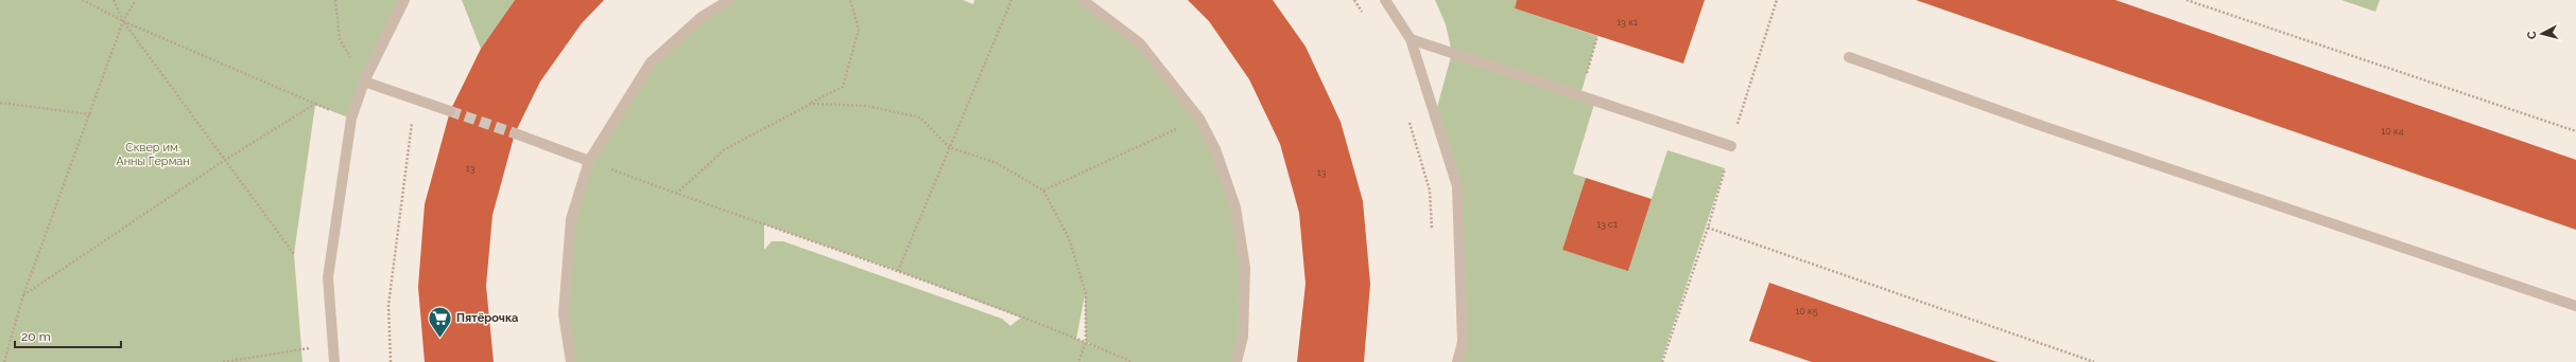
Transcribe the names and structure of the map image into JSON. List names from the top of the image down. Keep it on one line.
{"parks":["Сквер им. Анны Герман"],"places":{"supermarket":["Пятёрочка"]},"house_numbers":["13 к1","10 к4","13","13","13 с1","10 к5"],"scale_bar":"20 m","north":"left"}
